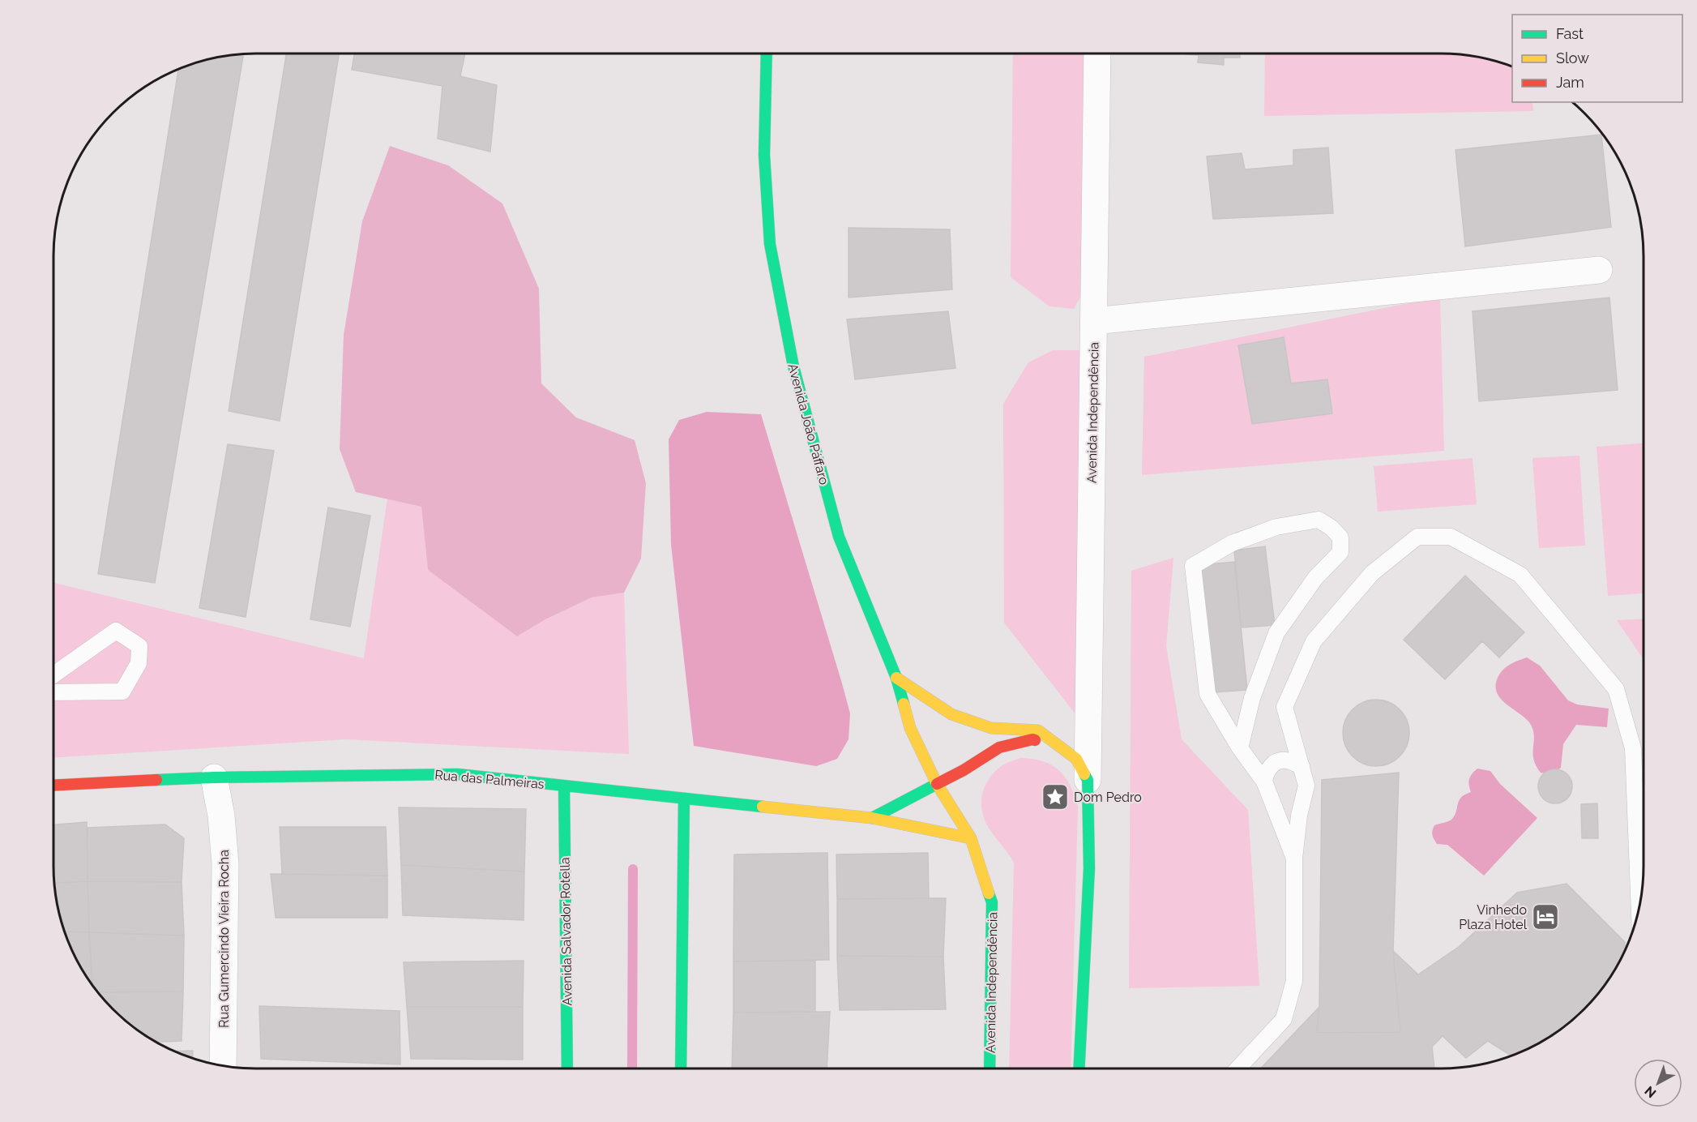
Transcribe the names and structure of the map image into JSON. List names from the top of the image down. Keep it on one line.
{"streets":{"main road":["Avenida Independência","Avenida João Páffaro","Rua das Palmeiras","Avenida Salvador Rotella"],"street":["Rua Gumercindo Vieira Rocha"]},"crossings":[["Avenida Independência","Avenida João Páffaro"],["Avenida Independência","Rua das Palmeiras"],["Rua das Palmeiras","Avenida Salvador Rotella"],["Rua das Palmeiras","Rua Gumercindo Vieira Rocha"]],"places":{"place":["Dom Pedro"],"hotel":["Vinhedo Plaza Hotel"]},"legend":["Fast","Slow","Jam"],"north":"bottom left"}
